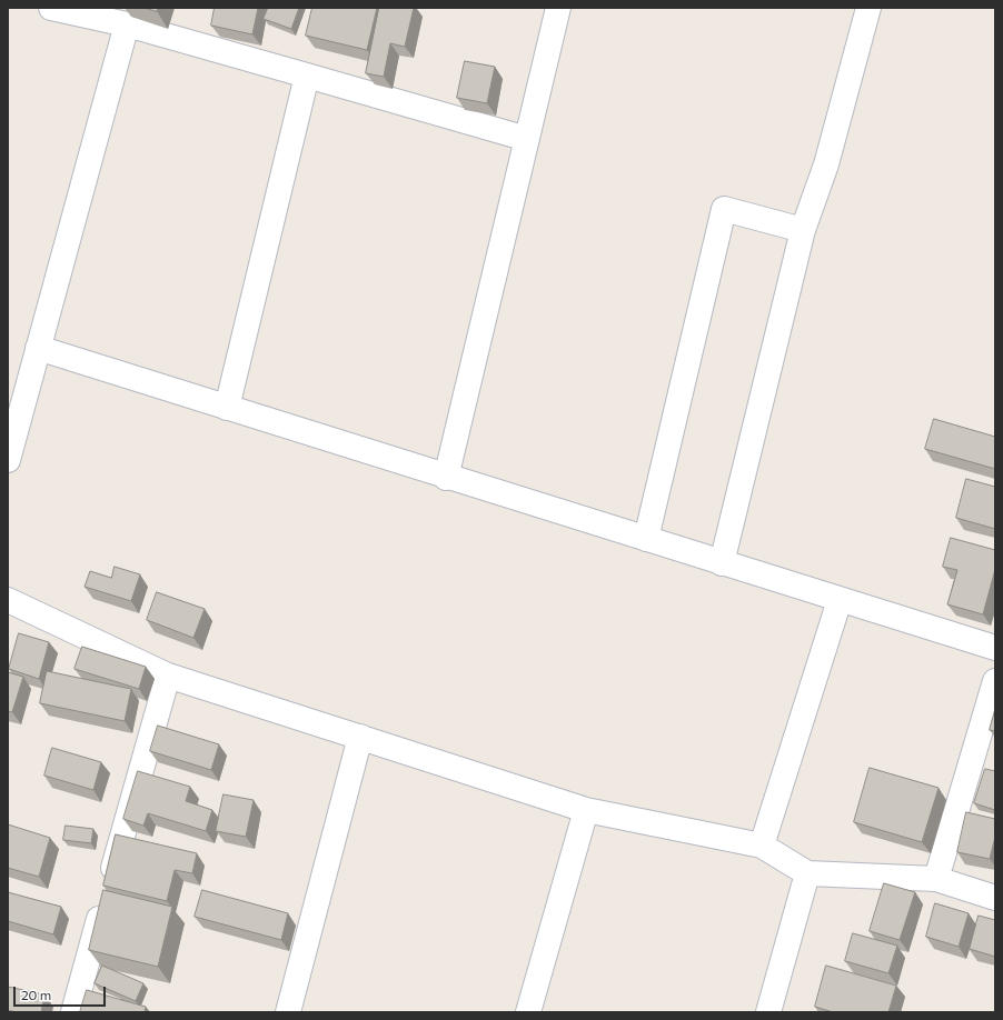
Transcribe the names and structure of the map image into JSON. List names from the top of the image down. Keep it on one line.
{"scale_bar":"20 m"}
